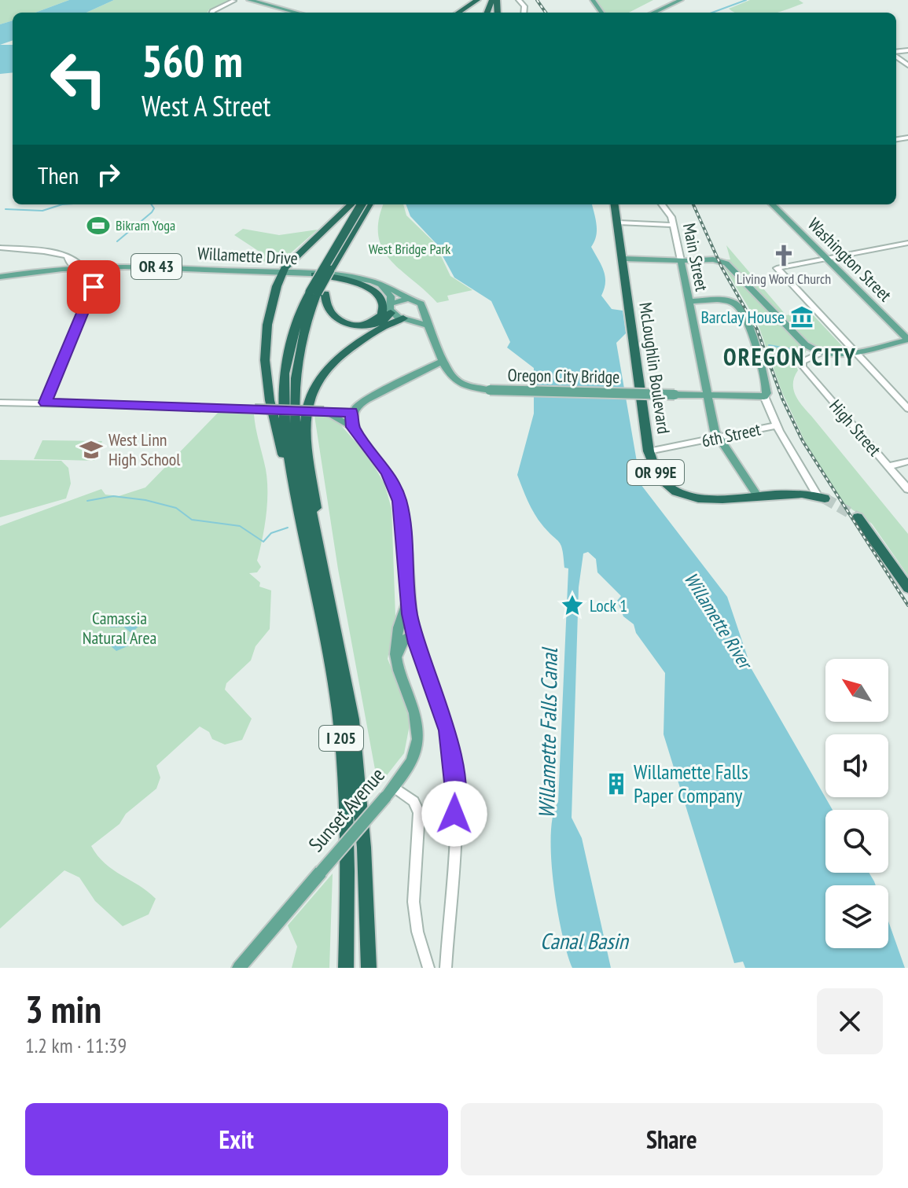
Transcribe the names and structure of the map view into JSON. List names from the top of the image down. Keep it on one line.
{"streets":{"highway":["McLoughlin Boulevard","OR 99E","I 205"],"main road":["Willamette Drive","Main Street","Washington Street","OR 43","Oregon City Bridge","Sunset Avenue"],"street":["High Street","6th Street"]},"crossings":[["Willamette Drive","OR 43"],["Main Street","McLoughlin Boulevard"],["Main Street","Oregon City Bridge"],["Main Street","6th Street"],["McLoughlin Boulevard","6th Street"]],"districts":["OREGON CITY"],"water":["Willamette River","Willamette Falls Canal","Canal Basin"],"parks":["West Bridge Park","Camassia Natural Area"],"places":{"sports":["Bikram Yoga"],"church":["Living Word Church"],"museum":["Barclay House"],"school or university":["West Linn High School"],"place":["Lock 1"],"building":["Willamette Falls Paper Company"]},"north":"top left","page":{"turn":["560 m","West A Street"],"then":"Then","heading":["3 min","1.2 km · 11:39"],"buttons":["Exit","Share"]}}
